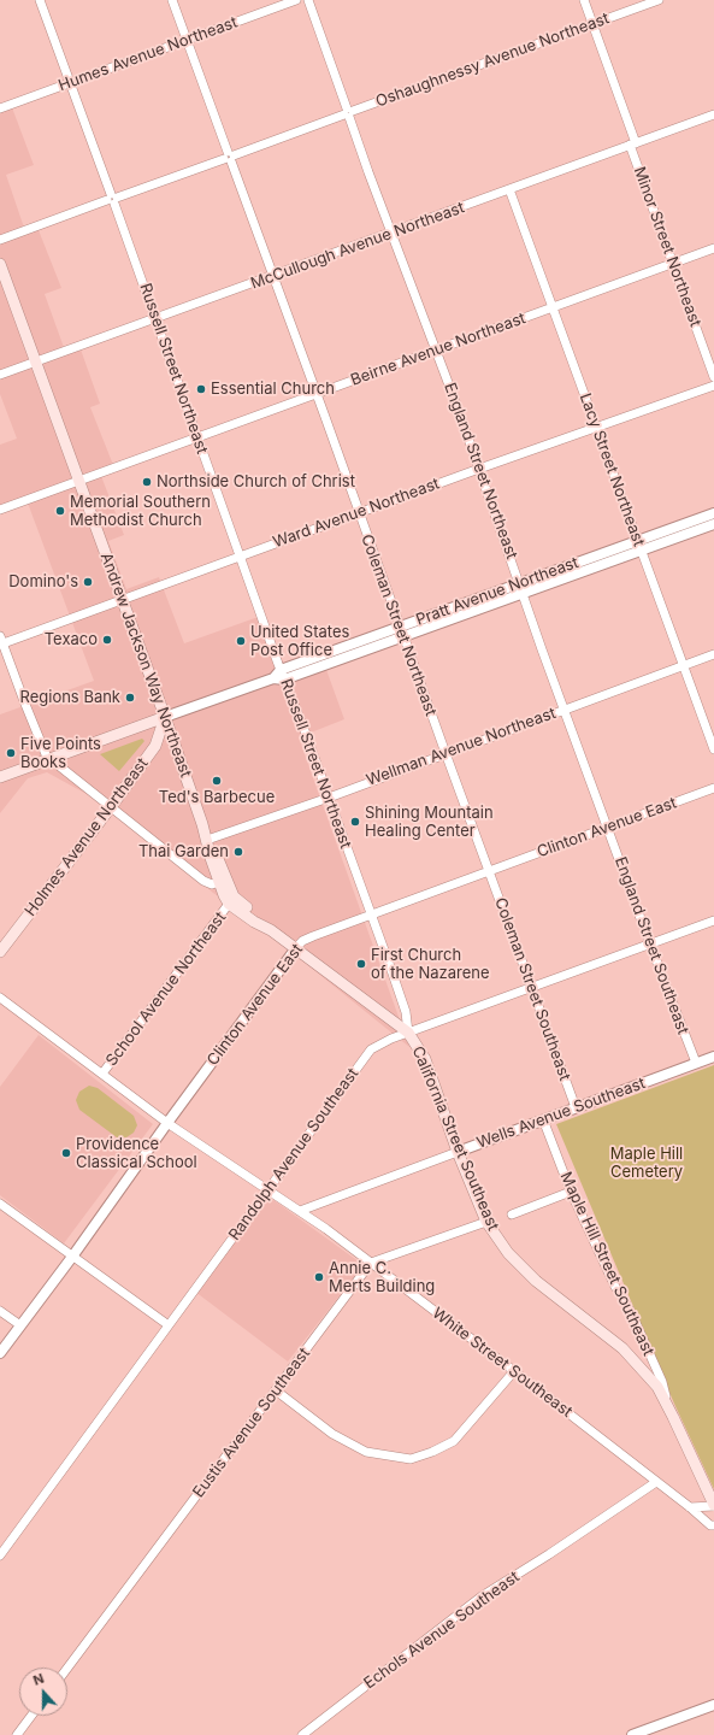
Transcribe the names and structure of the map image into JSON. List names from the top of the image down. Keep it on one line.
{"streets":{"main road":["Andrew Jackson Way Northeast","Holmes Avenue Northeast","California Street Southeast"],"street":["Humes Avenue Northeast","Oshaughnessy Avenue Northeast","McCullough Avenue Northeast","Minor Street Northeast","Beirne Avenue Northeast","Russell Street Northeast","Lacy Street Northeast","England Street Northeast","Ward Avenue Northeast","Pratt Avenue Northeast","Coleman Street Northeast","Wellman Avenue Northeast","Clinton Avenue East","England Street Southeast","School Avenue Northeast","Coleman Street Southeast","Wells Avenue Southeast","Randolph Avenue Southeast","Maple Hill Street Southeast","White Street Southeast","Eustis Avenue Southeast","Echols Avenue Southeast"]},"crossings":[["Humes Avenue Northeast","Russell Street Northeast"],["Humes Avenue Northeast","Coleman Street Northeast"],["Oshaughnessy Avenue Northeast","Minor Street Northeast"],["Oshaughnessy Avenue Northeast","Russell Street Northeast"],["Oshaughnessy Avenue Northeast","England Street Northeast"],["Oshaughnessy Avenue Northeast","Coleman Street Northeast"],["McCullough Avenue Northeast","Minor Street Northeast"],["McCullough Avenue Northeast","Russell Street Northeast"],["McCullough Avenue Northeast","Lacy Street Northeast"],["McCullough Avenue Northeast","England Street Northeast"],["McCullough Avenue Northeast","Coleman Street Northeast"],["McCullough Avenue Northeast","Andrew Jackson Way Northeast"],["Minor Street Northeast","Beirne Avenue Northeast"],["Beirne Avenue Northeast","Russell Street Northeast"],["Beirne Avenue Northeast","Lacy Street Northeast"],["Beirne Avenue Northeast","England Street Northeast"],["Beirne Avenue Northeast","Coleman Street Northeast"],["Beirne Avenue Northeast","Andrew Jackson Way Northeast"],["Russell Street Northeast","Ward Avenue Northeast"],["Russell Street Northeast","Pratt Avenue Northeast"],["Russell Street Northeast","Wellman Avenue Northeast"],["Russell Street Northeast","Clinton Avenue East"],["Russell Street Northeast","California Street Southeast"],["Russell Street Northeast","Randolph Avenue Southeast"],["Lacy Street Northeast","Ward Avenue Northeast"],["Lacy Street Northeast","Pratt Avenue Northeast"],["Lacy Street Northeast","Wellman Avenue Northeast"],["England Street Northeast","Ward Avenue Northeast"],["England Street Northeast","Pratt Avenue Northeast"],["England Street Northeast","Wellman Avenue Northeast"],["England Street Northeast","Clinton Avenue East"],["England Street Northeast","England Street Southeast"],["Ward Avenue Northeast","Coleman Street Northeast"],["Ward Avenue Northeast","Andrew Jackson Way Northeast"],["Pratt Avenue Northeast","Coleman Street Northeast"],["Coleman Street Northeast","Wellman Avenue Northeast"],["Coleman Street Northeast","Clinton Avenue East"],["Coleman Street Northeast","Coleman Street Southeast"],["Andrew Jackson Way Northeast","Wellman Avenue Northeast"],["Andrew Jackson Way Northeast","Holmes Avenue Northeast"],["Andrew Jackson Way Northeast","School Avenue Northeast"],["Clinton Avenue East","England Street Southeast"],["Clinton Avenue East","Coleman Street Southeast"],["Clinton Avenue East","California Street Southeast"],["Clinton Avenue East","White Street Southeast"],["England Street Southeast","Wells Avenue Southeast"],["England Street Southeast","Randolph Avenue Southeast"],["School Avenue Northeast","White Street Southeast"],["Coleman Street Southeast","Wells Avenue Southeast"],["Coleman Street Southeast","Randolph Avenue Southeast"],["Wells Avenue Southeast","California Street Southeast"],["Wells Avenue Southeast","Maple Hill Street Southeast"],["Wells Avenue Southeast","White Street Southeast"],["California Street Southeast","Randolph Avenue Southeast"],["California Street Southeast","Maple Hill Street Southeast"],["Randolph Avenue Southeast","White Street Southeast"],["White Street Southeast","Eustis Avenue Southeast"],["White Street Southeast","Echols Avenue Southeast"]],"parks":["Maple Hill Cemetery"],"places":["Essential Church","Northside Church of Christ","Memorial Southern Methodist Church","Domino's","Texaco","United States Post Office","Regions Bank","Five Points Books","Ted's Barbecue","Shining Mountain Healing Center","Thai Garden","First Church of the Nazarene","Providence Classical School","Annie C. Merts Building"],"north":"top"}
